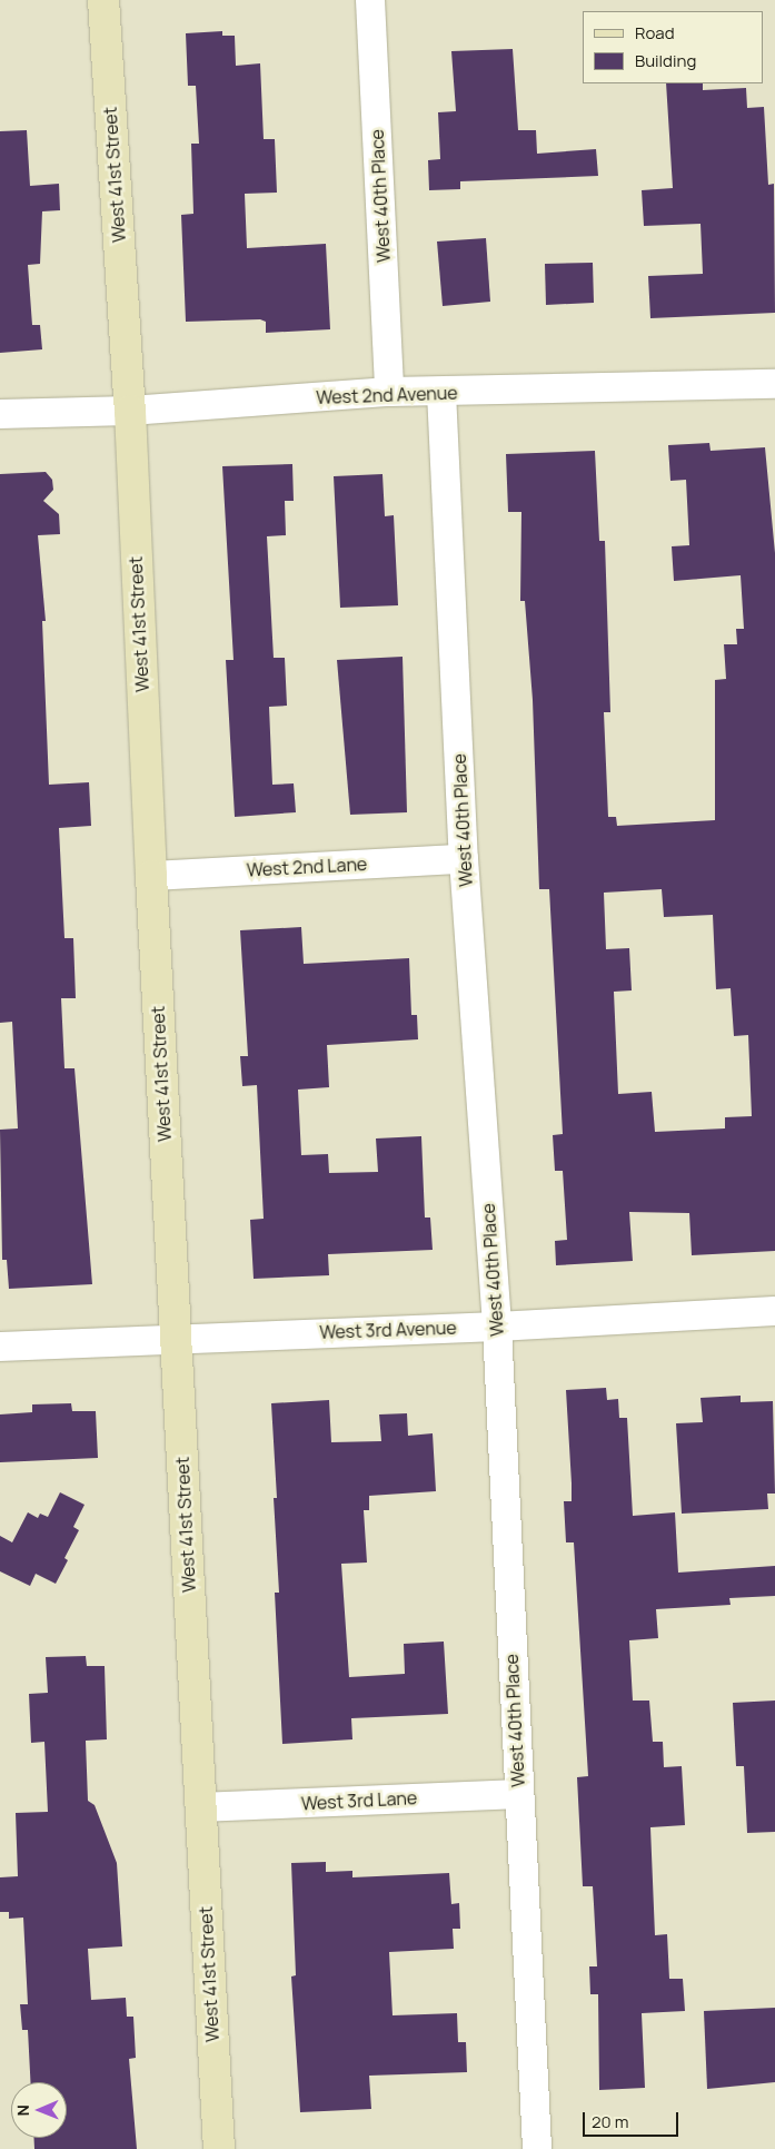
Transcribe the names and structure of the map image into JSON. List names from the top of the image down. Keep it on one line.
{"streets":{"street":["West 41st Street","West 40th Place","West 2nd Avenue","West 2nd Lane","West 3rd Avenue","West 3rd Lane"]},"crossings":[["West 41st Street","West 2nd Avenue"],["West 41st Street","West 2nd Lane"],["West 41st Street","West 3rd Avenue"],["West 41st Street","West 3rd Lane"],["West 40th Place","West 2nd Avenue"],["West 40th Place","West 2nd Lane"],["West 40th Place","West 3rd Avenue"],["West 40th Place","West 3rd Lane"]],"legend":["Road","Building"],"scale_bar":"20 m","north":"left"}
